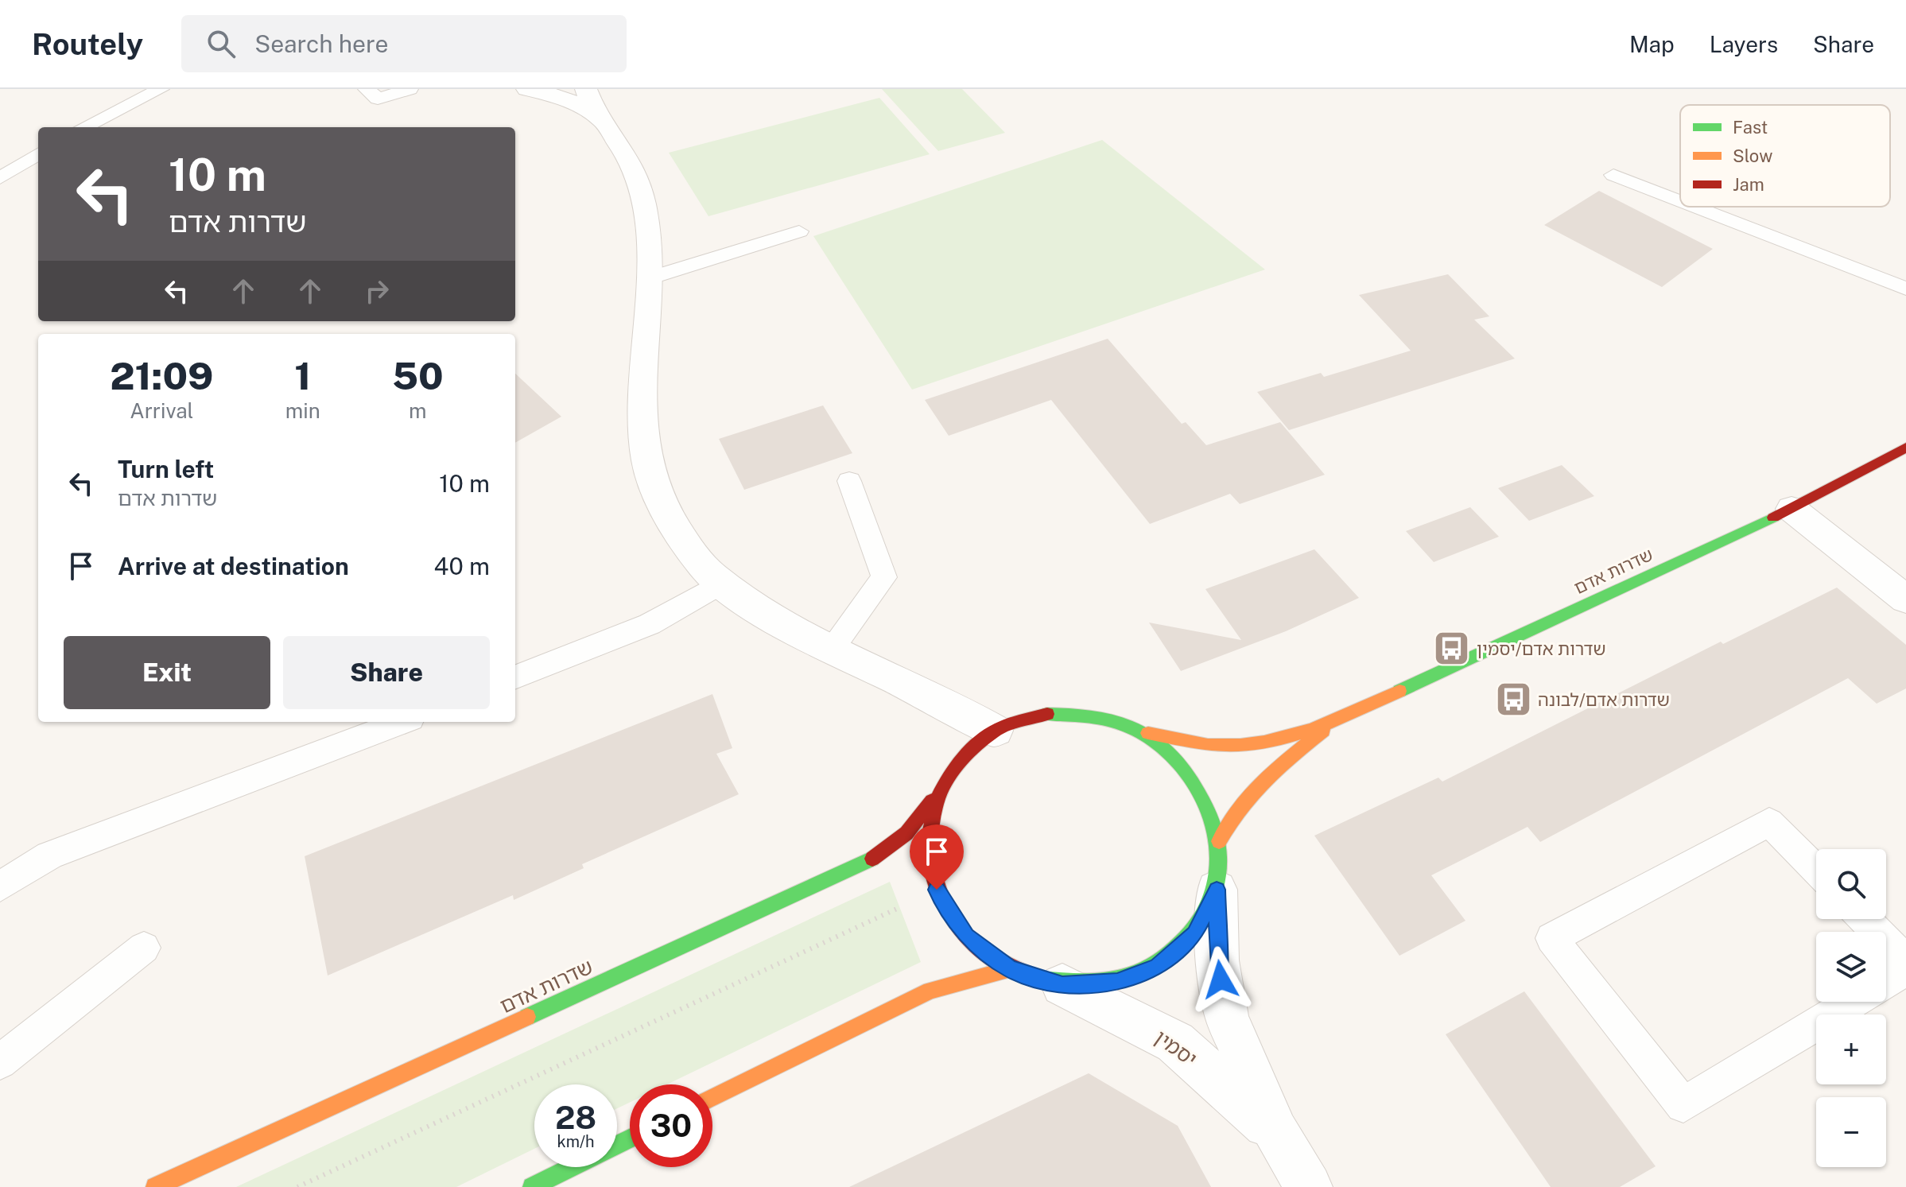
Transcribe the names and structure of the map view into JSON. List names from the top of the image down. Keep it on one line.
{"streets":{"street":["שדרות אדם","יסמין"]},"crossings":[["שדרות אדם","יסמין"]],"places":{"bus stop":["שדרות אדם/יסמין","שדרות אדם/לבונה"]},"legend":["Fast","Slow","Jam"],"page":{"header":"Routely","search":"Search here","nav":["Map","Layers","Share"],"turn":["10 m","שדרות אדם"],"eta":["21:09","Arrival","1","min","50","m"],"list":[{"name":"Turn left","note":"שדרות אדם","value":"10 m"},{"name":"Arrive at destination","value":"40 m"}],"buttons":["Exit","Share"],"map_buttons":["+","−"],"speed":"28 km/h","limit":"30"}}
